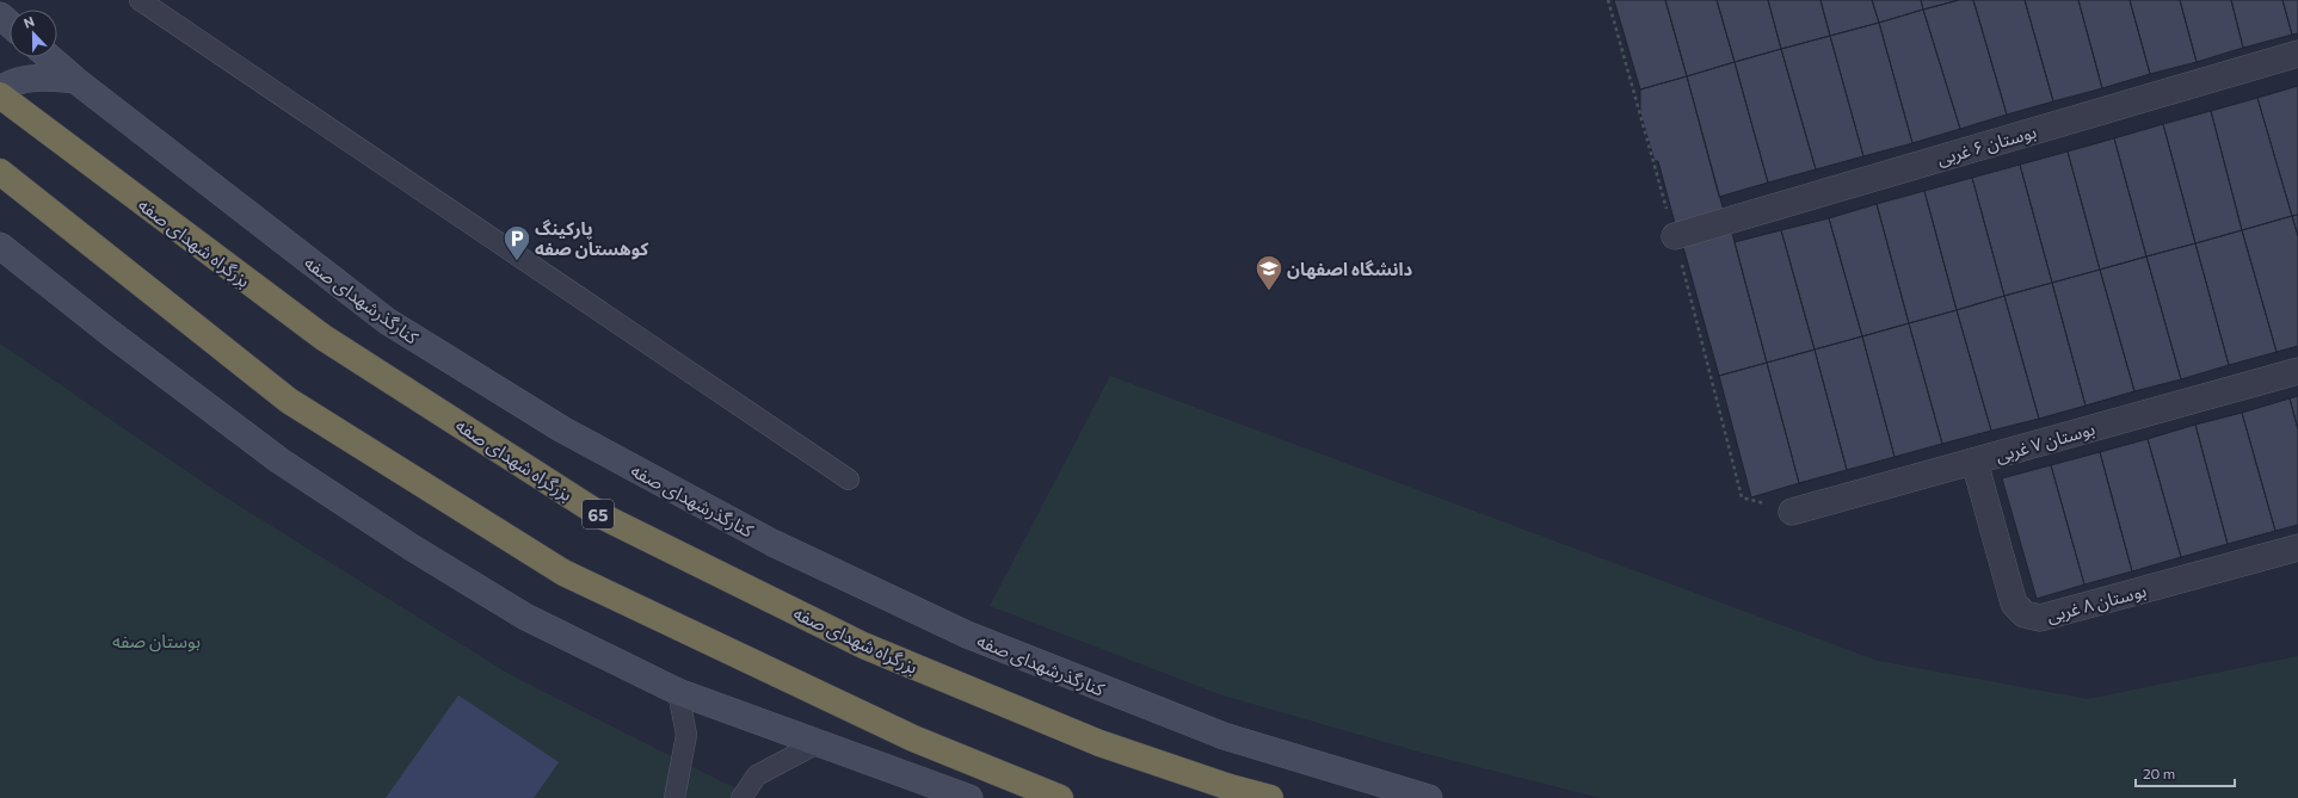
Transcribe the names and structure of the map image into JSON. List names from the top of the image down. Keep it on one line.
{"streets":{"highway":["بزرگراه شهدای صفه","65"],"main road":["کنارگذرشهدای صفه"],"street":["بوستان ۶ غربی","بوستان ۷ غربی","بوستان ۸ غربی"]},"crossings":[["بوستان ۷ غربی","بوستان ۸ غربی"]],"parks":["بوستان صفه"],"places":{"parking":["پارکینگ کوهستان صفه"],"school or university":["دانشگاه اصفهان"]},"scale_bar":"20 m","north":"top"}
